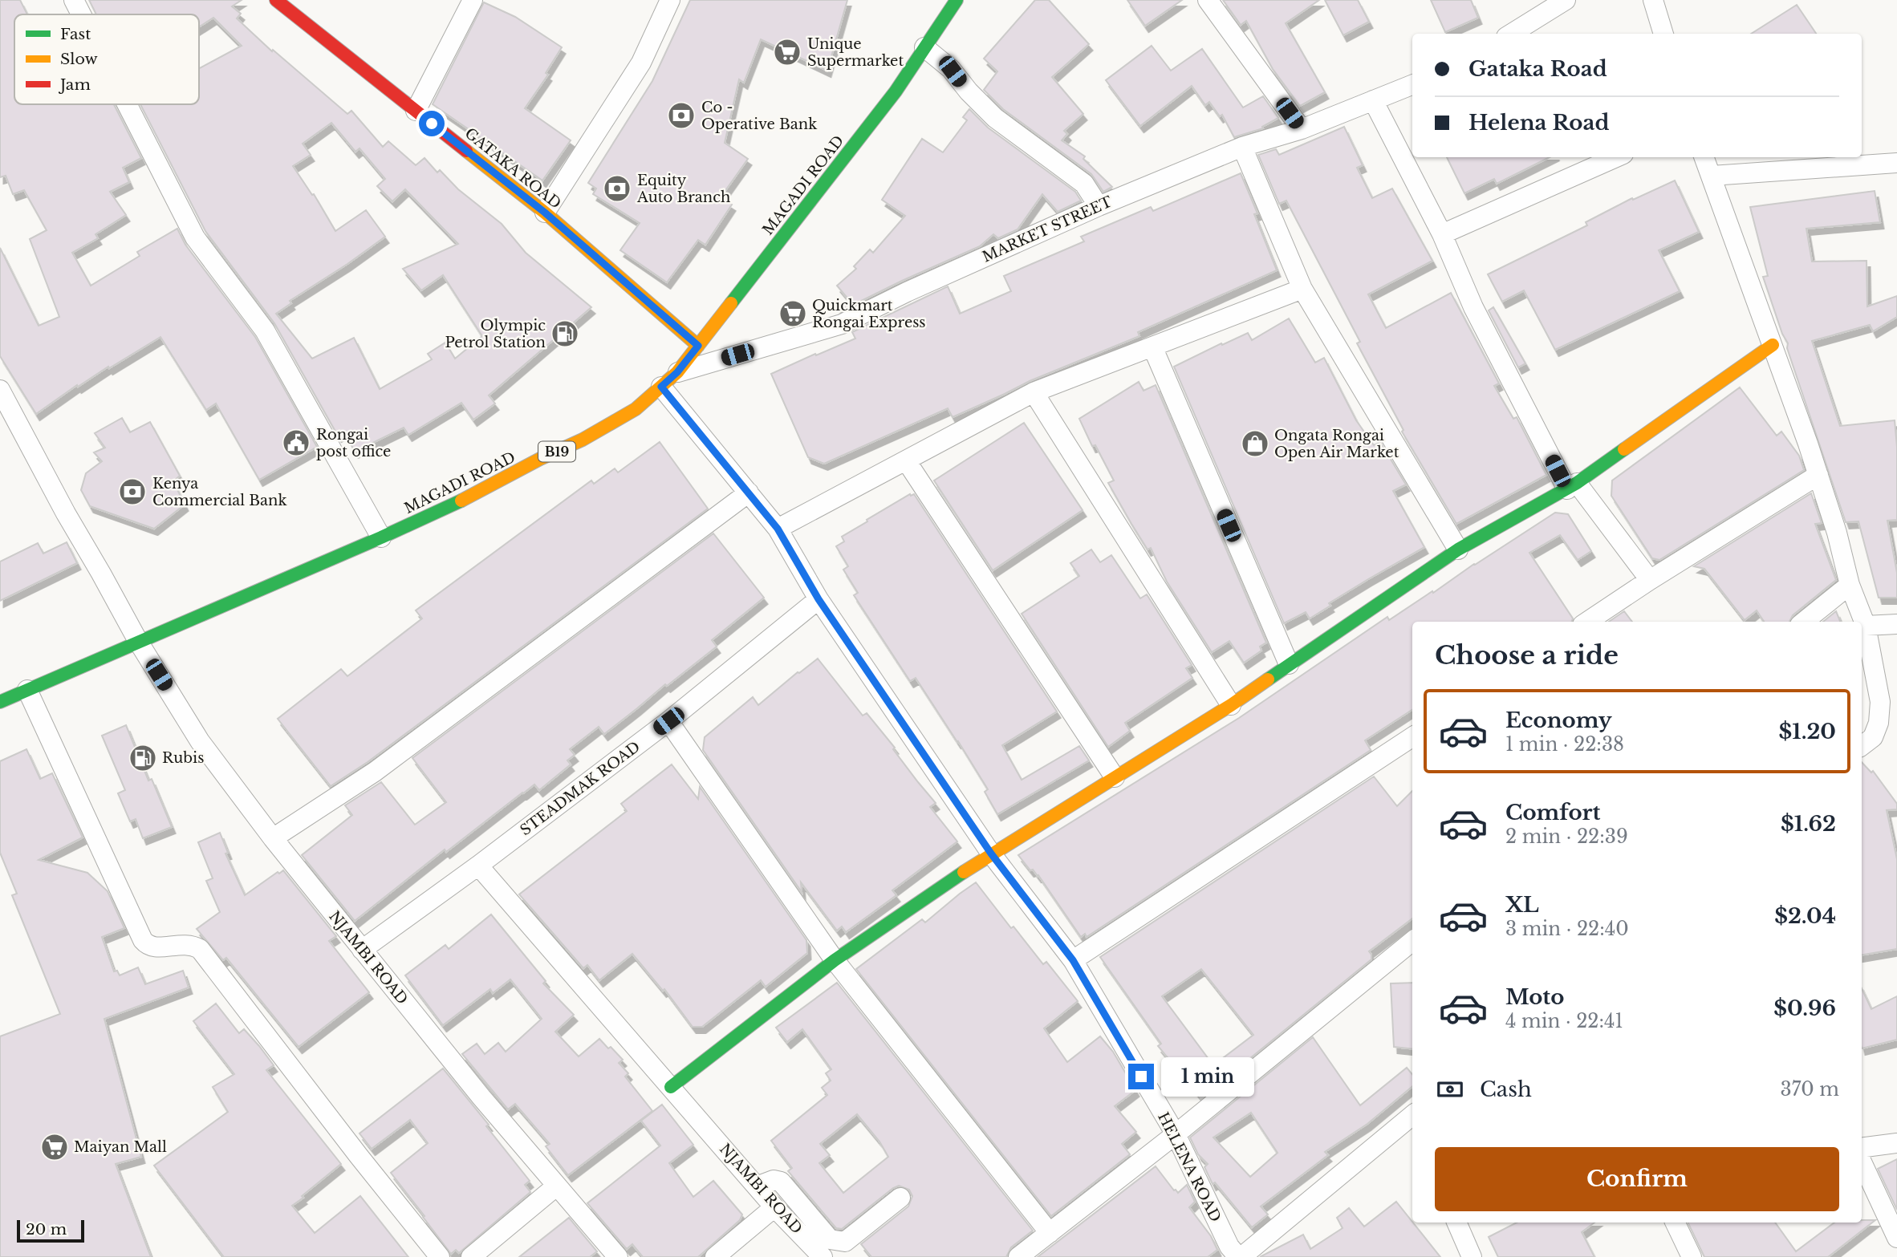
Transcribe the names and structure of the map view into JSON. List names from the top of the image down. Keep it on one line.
{"streets":{"main road":["GATAKA ROAD","MAGADI ROAD","B19"],"street":["MARKET STREET","STEADMAK ROAD","NJAMBI ROAD","HELENA ROAD"]},"crossings":[["GATAKA ROAD","MAGADI ROAD"],["MAGADI ROAD","MARKET STREET"],["MAGADI ROAD","NJAMBI ROAD"],["MAGADI ROAD","HELENA ROAD"],["STEADMAK ROAD","NJAMBI ROAD"],["STEADMAK ROAD","HELENA ROAD"]],"places":{"supermarket":["Unique Supermarket","Quickmart Rongai Express","Maiyan Mall"],"bank":["Co - Operative Bank","Equity Auto Branch","Kenya Commercial Bank"],"fuel station":["Olympic Petrol Station","Rubis"],"public building":["Rongai post office"],"shop":["Ongata Rongai Open Air Market"]},"legend":["Fast","Slow","Jam"],"scale_bar":"20 m","page":{"banner":["Gataka Road","Helena Road"],"heading":"Choose a ride","list":[{"name":"Economy","note":"1 min · 22:38","value":"$1.20"},{"name":"Comfort","note":"2 min · 22:39","value":"$1.62"},{"name":"XL","note":"3 min · 22:40","value":"$2.04"},{"name":"Moto","note":"4 min · 22:41","value":"$0.96"}],"bubble":"1 min","pay":["Cash","370 m"],"buttons":"Confirm","scale":"20 m"}}
